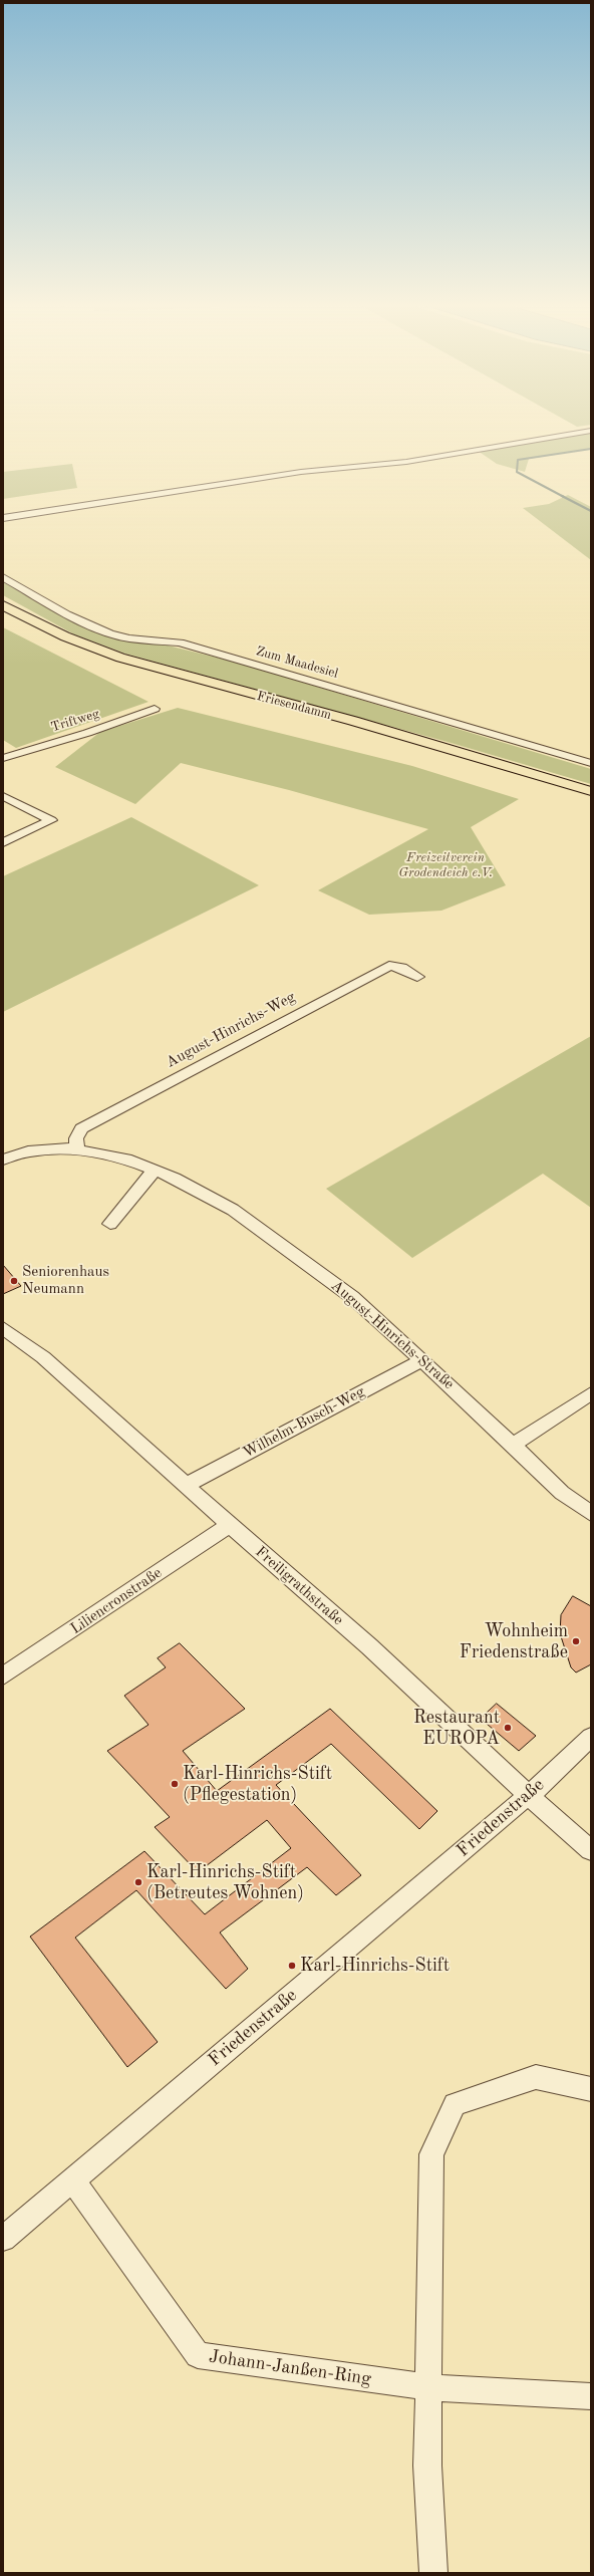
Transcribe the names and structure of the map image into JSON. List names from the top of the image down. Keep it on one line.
{"streets":{"main road":["Friesendamm"],"street":["Zum Maadesiel","Triftweg","August-Hinrichs-Weg","August-Hinrichs-Straße","Wilhelm-Busch-Weg","Freiligrathstraße","Liliencronstraße","Friedenstraße","Johann-Janßen-Ring"]},"crossings":[["August-Hinrichs-Weg","August-Hinrichs-Straße"],["August-Hinrichs-Straße","Wilhelm-Busch-Weg"],["Wilhelm-Busch-Weg","Freiligrathstraße"],["Freiligrathstraße","Liliencronstraße"],["Freiligrathstraße","Friedenstraße"],["Friedenstraße","Johann-Janßen-Ring"]],"parks":["Freizeitverein Grodendeich e.V."],"places":["Seniorenhaus Neumann","Wohnheim Friedenstraße","Restaurant EUROPA","Karl-Hinrichs-Stift (Pflegestation)","Karl-Hinrichs-Stift (Betreutes Wohnen)","Karl-Hinrichs-Stift"]}
